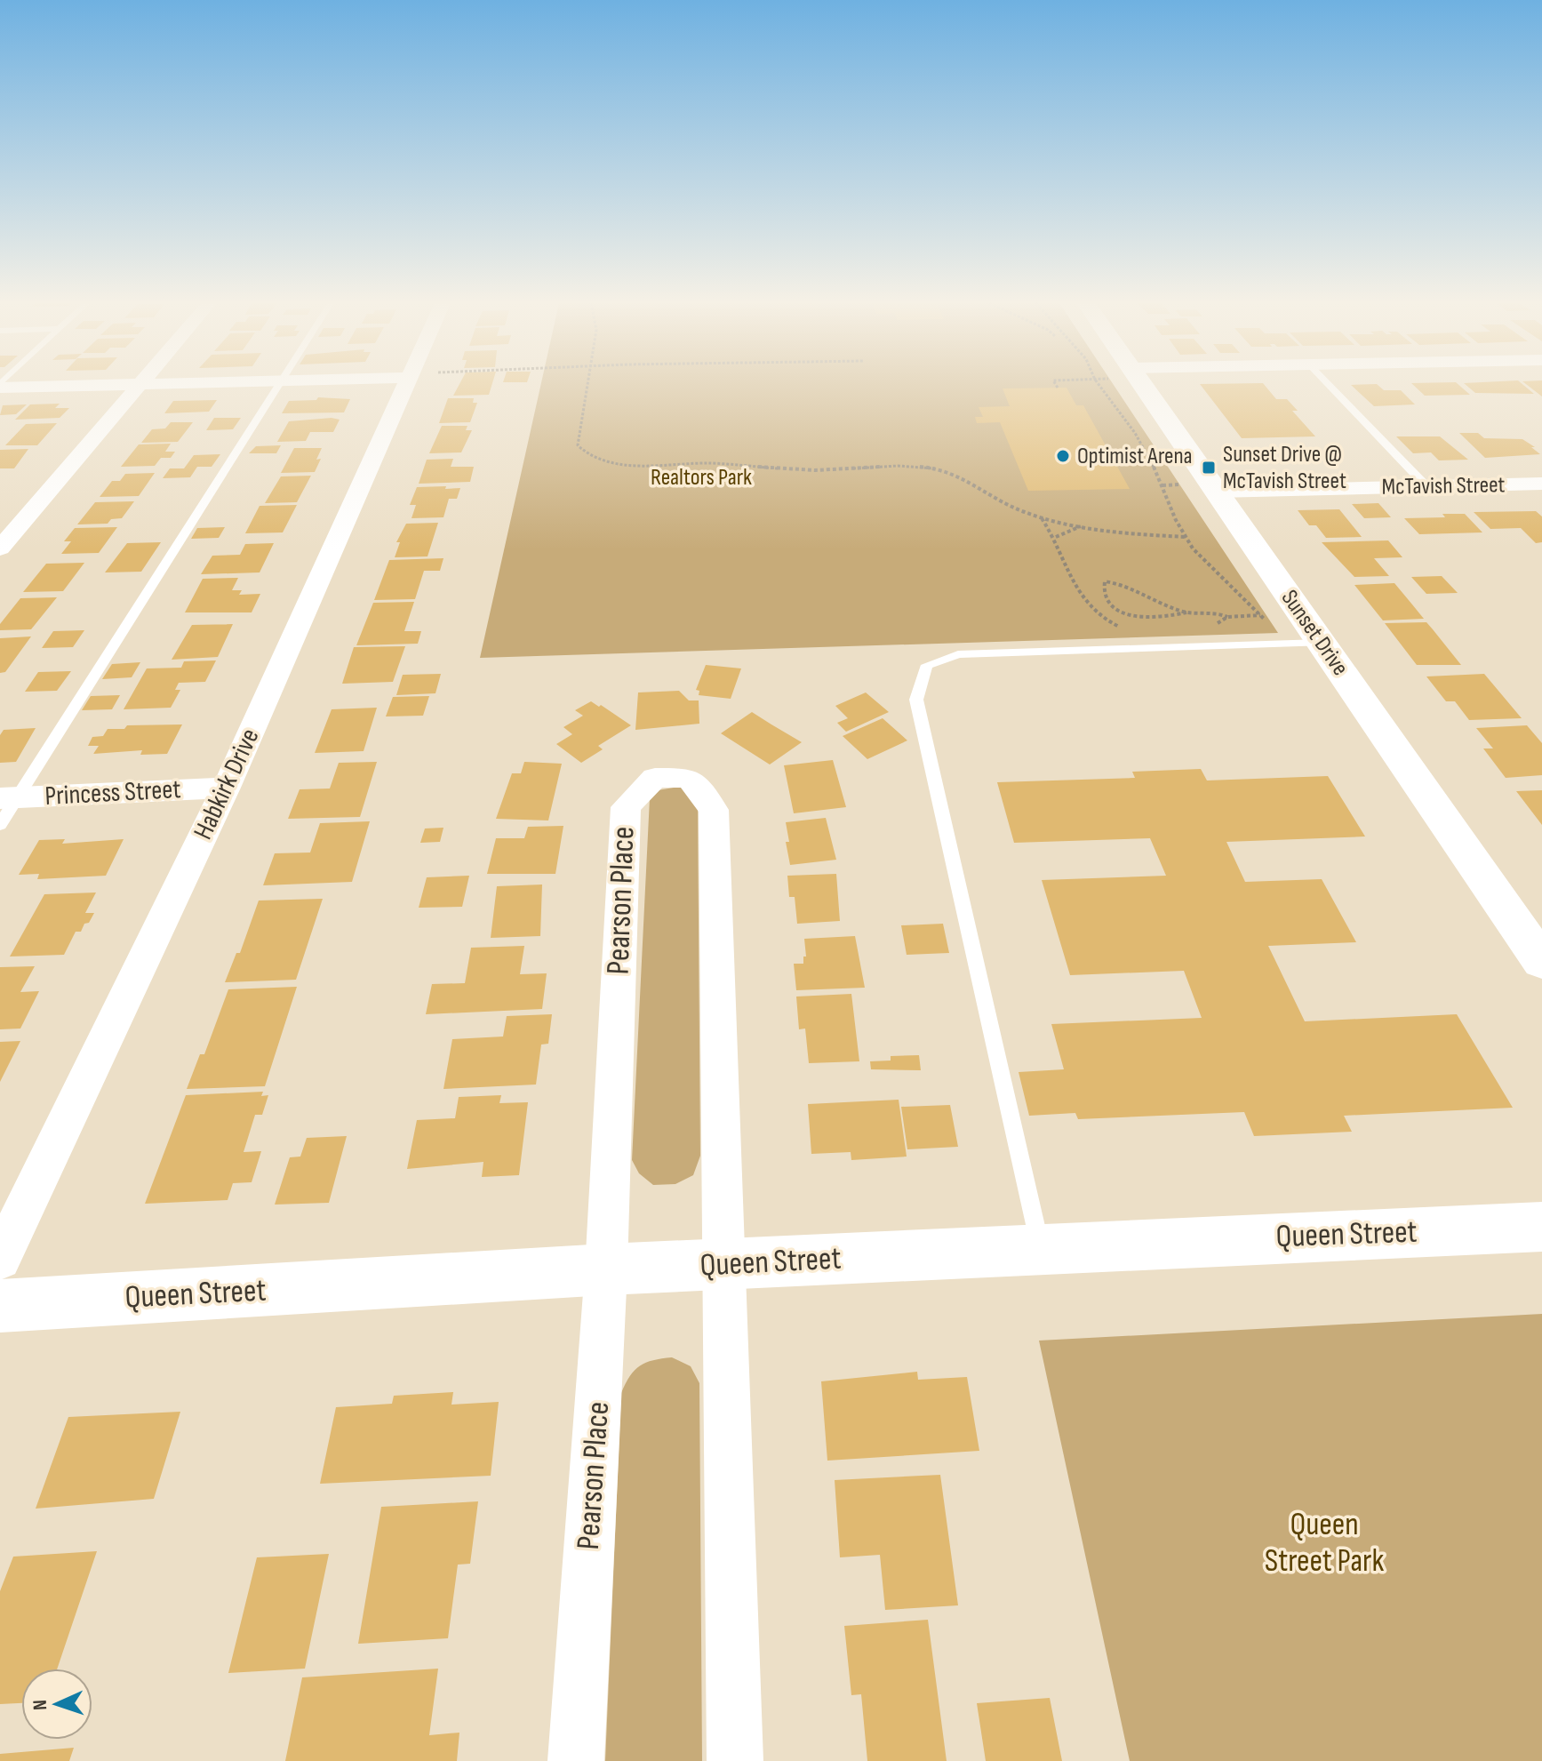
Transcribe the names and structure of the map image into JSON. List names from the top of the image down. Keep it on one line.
{"streets":{"street":["McTavish Street","Sunset Drive","Habkirk Drive","Princess Street","Pearson Place","Queen Street"]},"crossings":[["McTavish Street","Sunset Drive"],["Habkirk Drive","Princess Street"],["Pearson Place","Queen Street"]],"parks":["Realtors Park","Queen Street Park"],"places":{"other":["Optimist Arena"],"transit":["Sunset Drive @ McTavish Street"]},"north":"left"}
